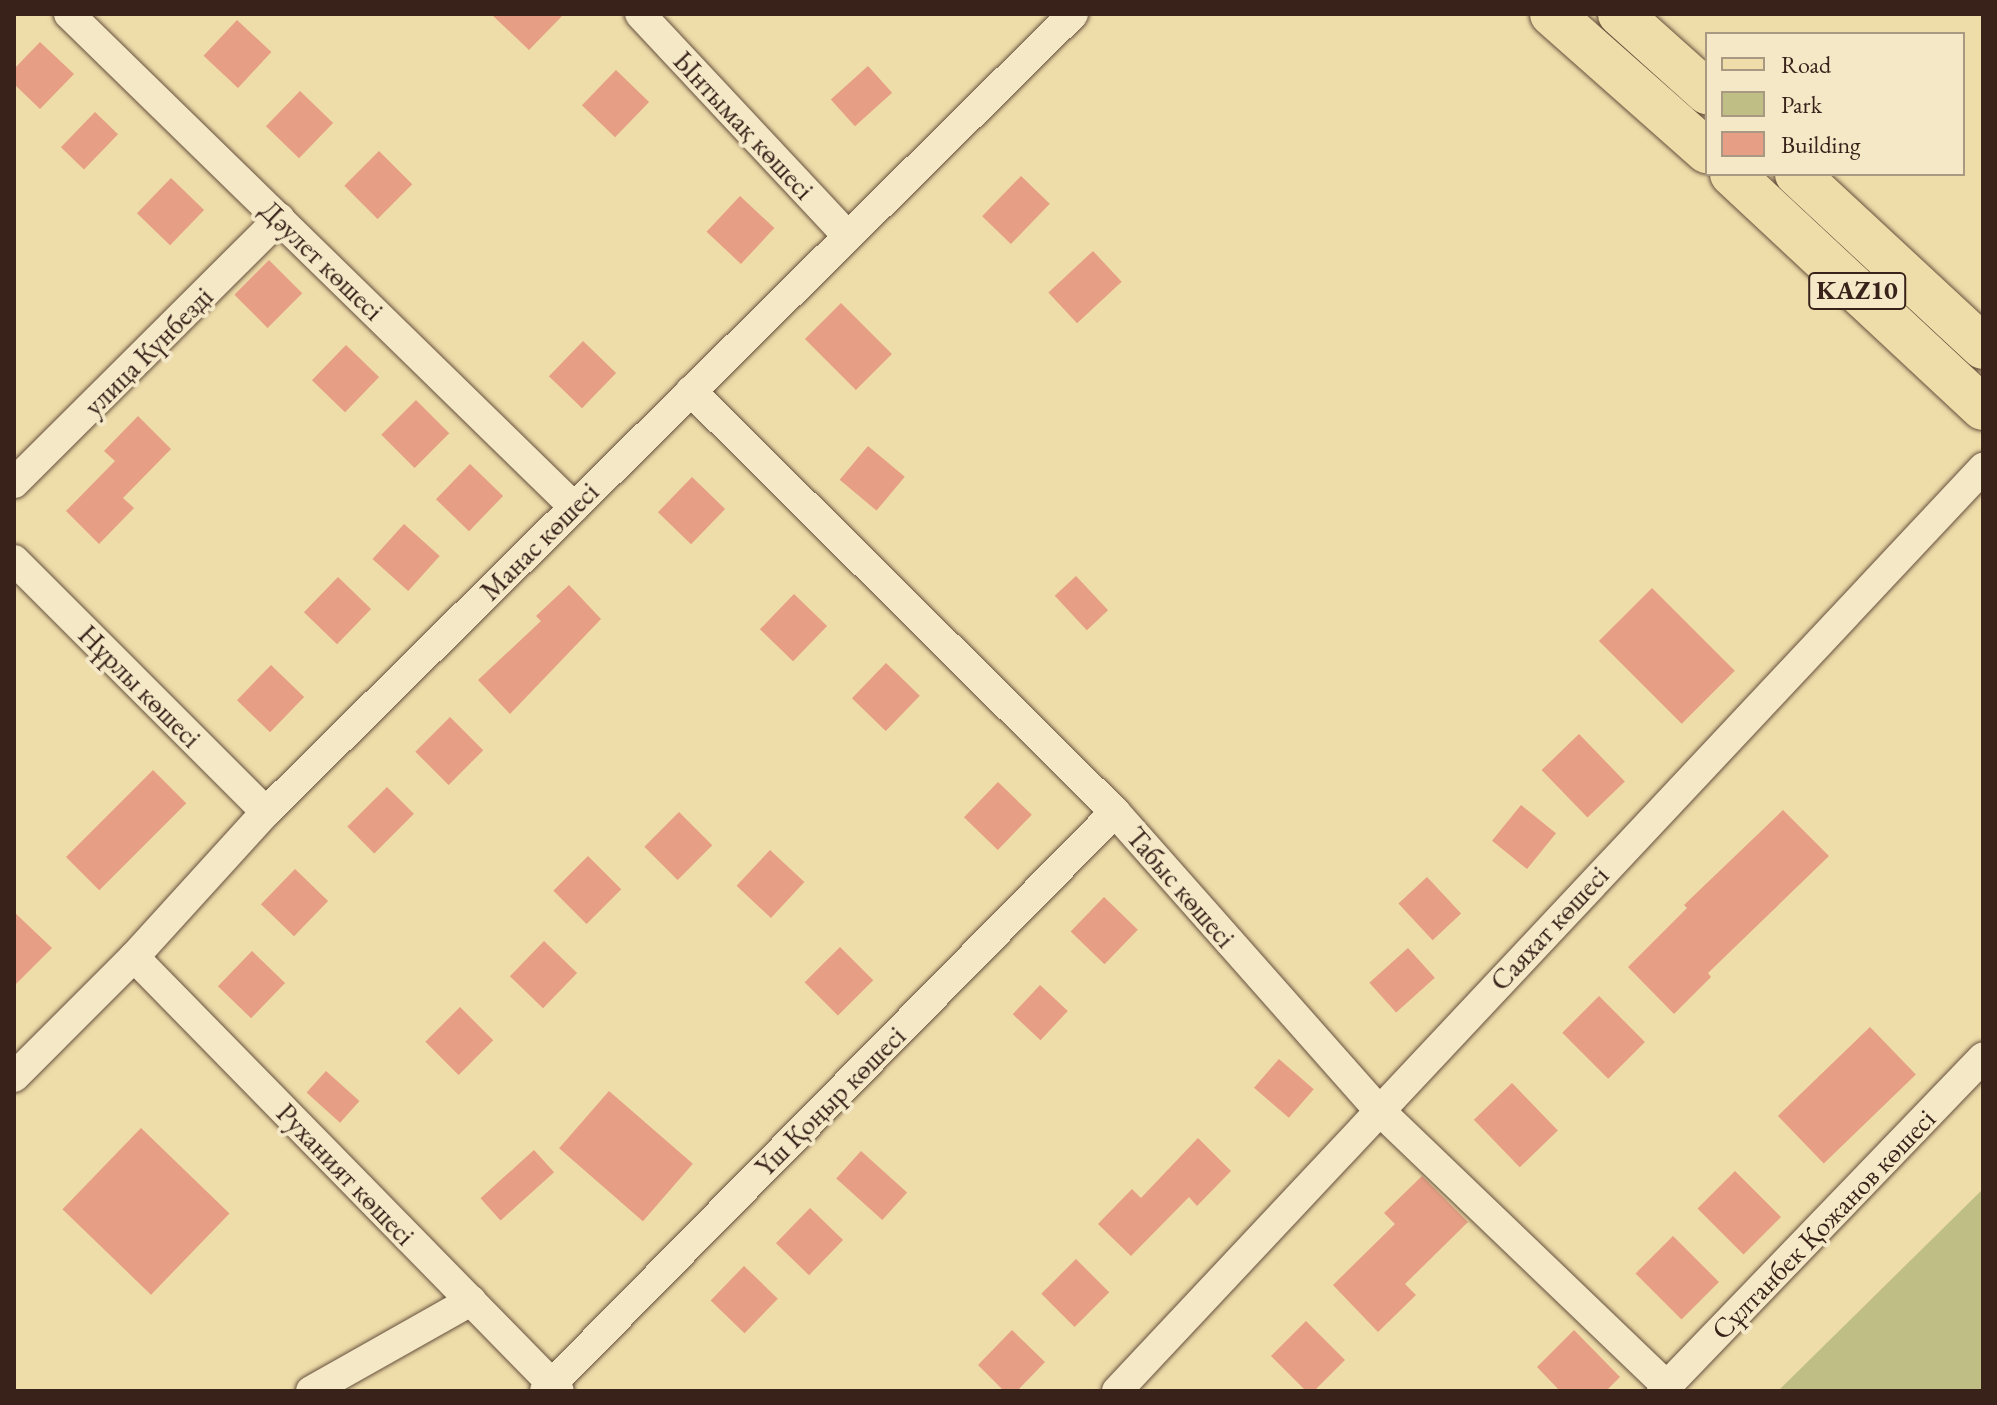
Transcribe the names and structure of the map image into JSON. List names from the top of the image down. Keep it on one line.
{"streets":{"main road":["KAZ10"],"street":["Ынтымақ көшесі","Дәулет көшесі","улица Күнбезді","Манас көшесі","Нұрлы көшесі","Табыс көшесі","Саяхат көшесі","Үш Қоңыр көшесі","Руханият көшесі","Сұлтанбек Қожанов көшесі"]},"crossings":[["Ынтымақ көшесі","Манас көшесі"],["Дәулет көшесі","улица Күнбезді"],["Дәулет көшесі","Манас көшесі"],["Манас көшесі","Нұрлы көшесі"],["Манас көшесі","Табыс көшесі"],["Манас көшесі","Руханият көшесі"],["Табыс көшесі","Саяхат көшесі"],["Табыс көшесі","Үш Қоңыр көшесі"],["Табыс көшесі","Сұлтанбек Қожанов көшесі"],["Үш Қоңыр көшесі","Руханият көшесі"]],"legend":["Road","Park","Building"]}
